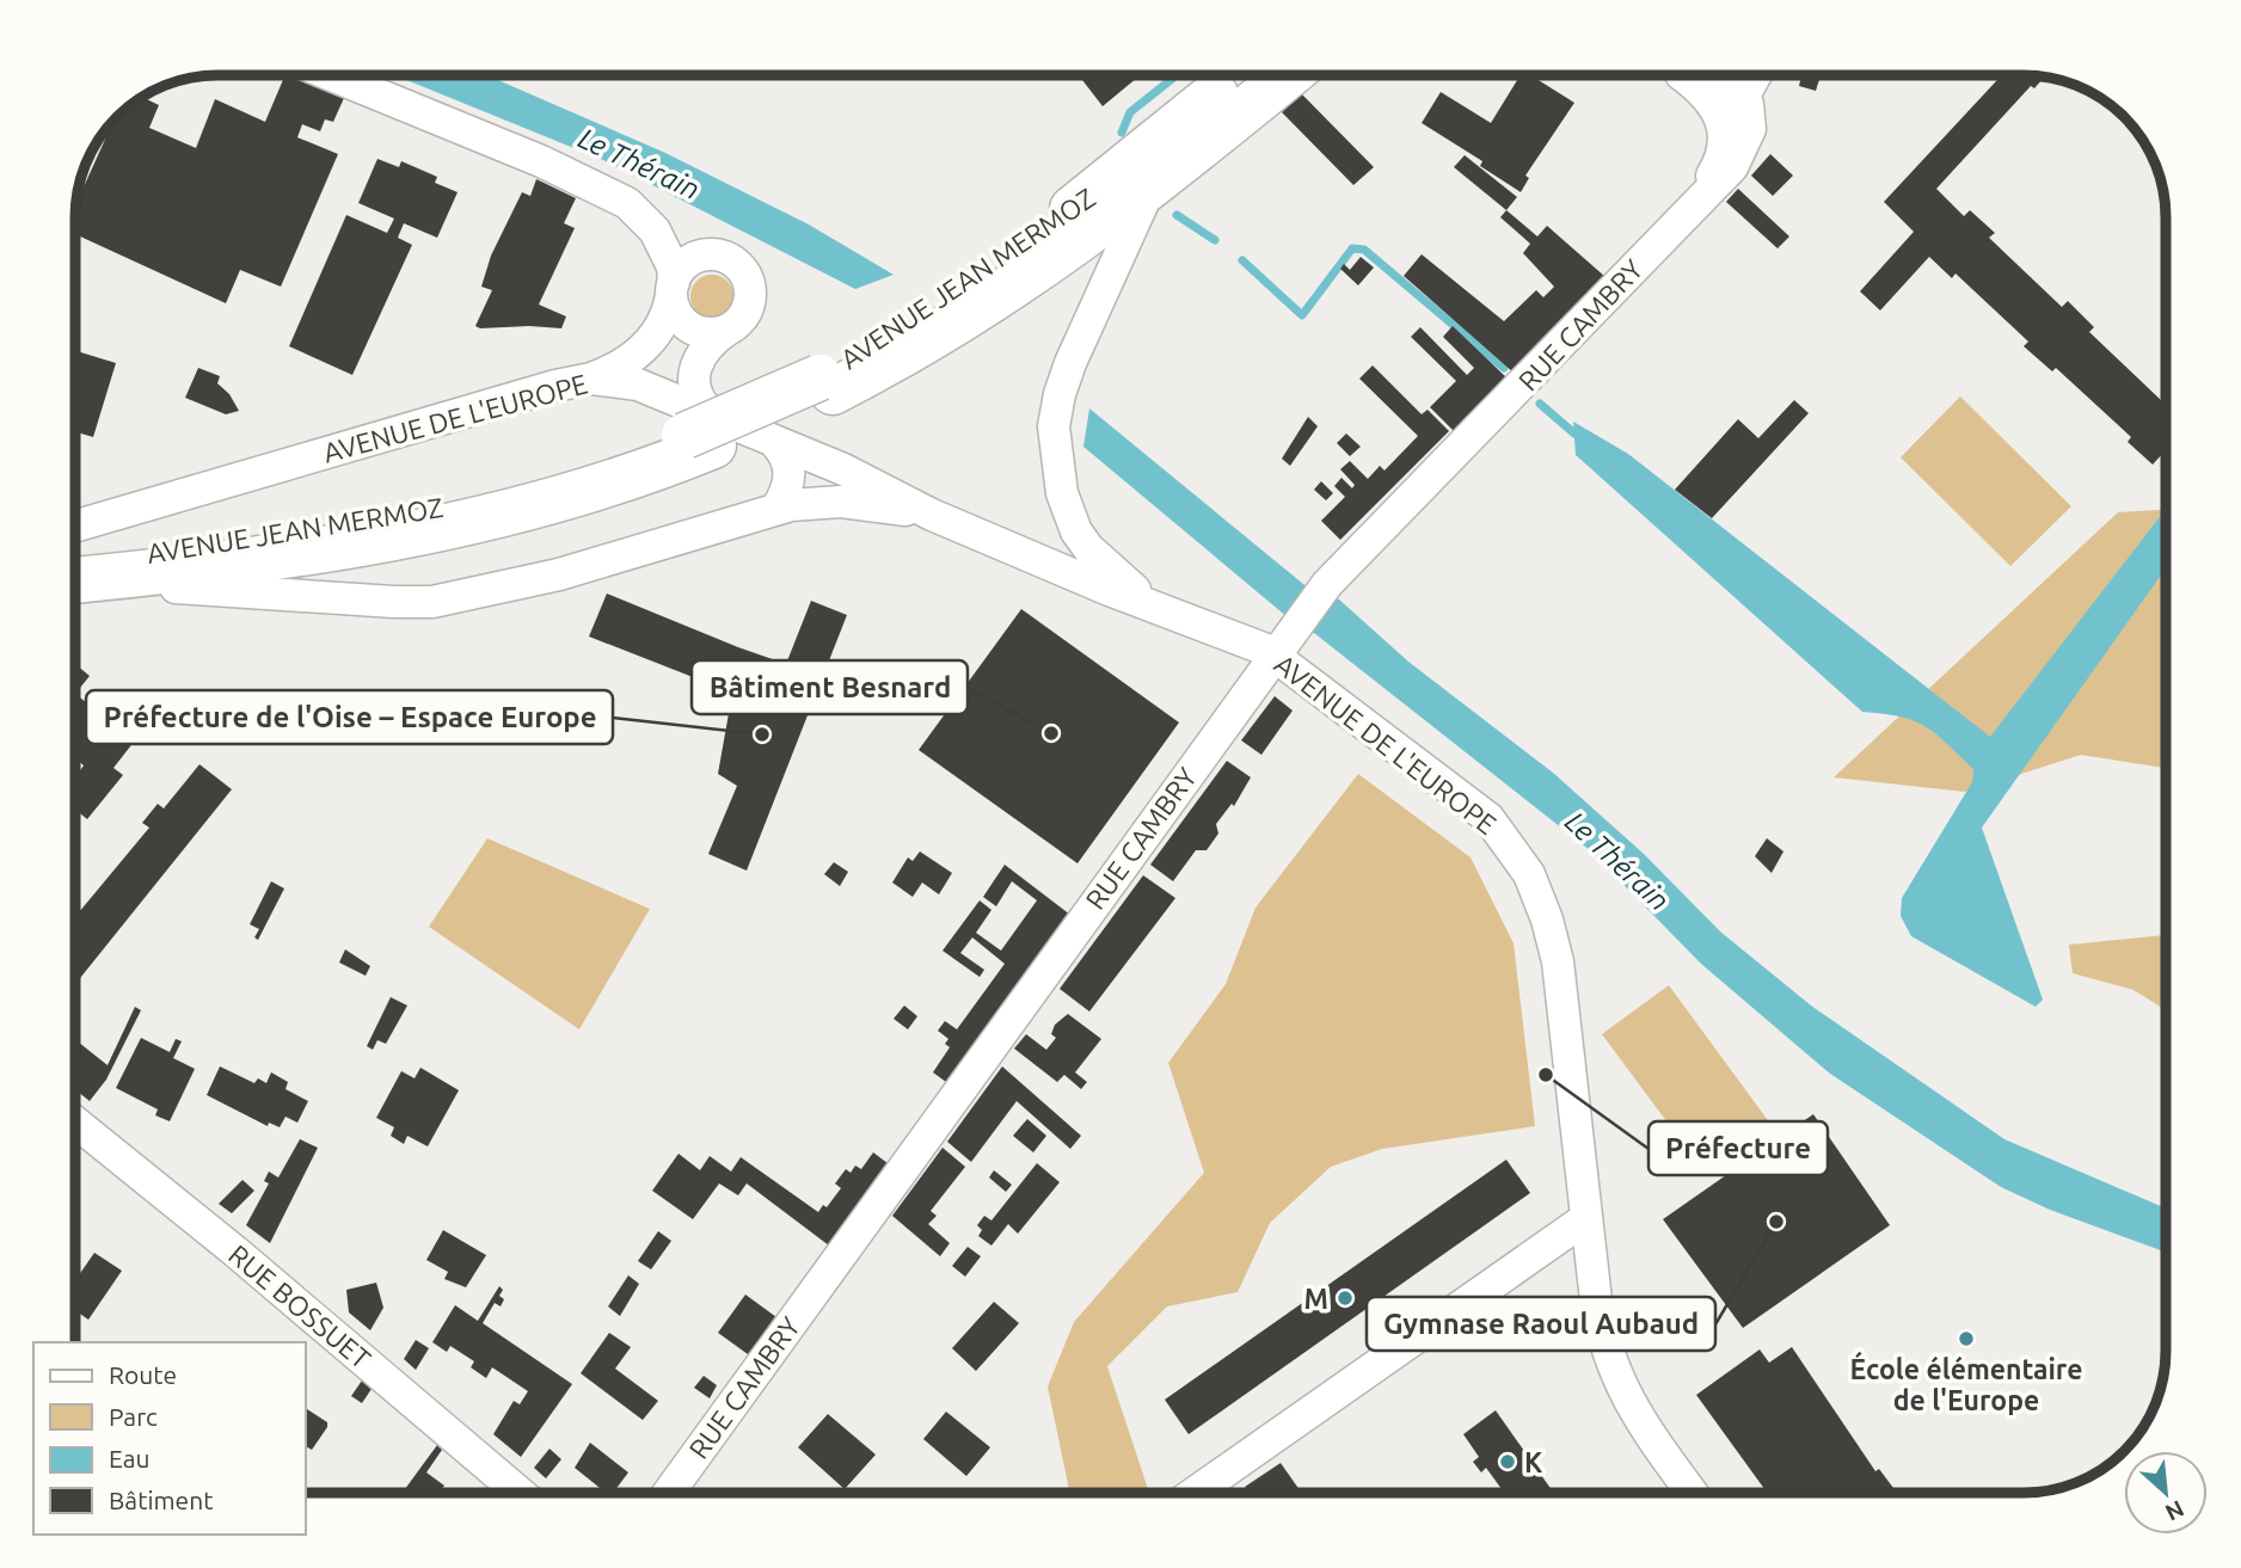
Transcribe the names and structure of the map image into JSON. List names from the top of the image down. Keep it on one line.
{"streets":{"main road":["AVENUE JEAN MERMOZ"],"street":["RUE CAMBRY","AVENUE DE L'EUROPE","RUE BOSSUET"]},"crossings":[["AVENUE JEAN MERMOZ","AVENUE DE L'EUROPE"],["RUE CAMBRY","AVENUE DE L'EUROPE"]],"water":["Le Thérain"],"places":["Bâtiment Besnard","Préfecture de l'Oise – Espace Europe","Préfecture","Gymnase Raoul Aubaud","M","École élémentaire de l'Europe","K"],"legend":["Route","Parc","Eau","Bâtiment"],"north":"bottom right"}
